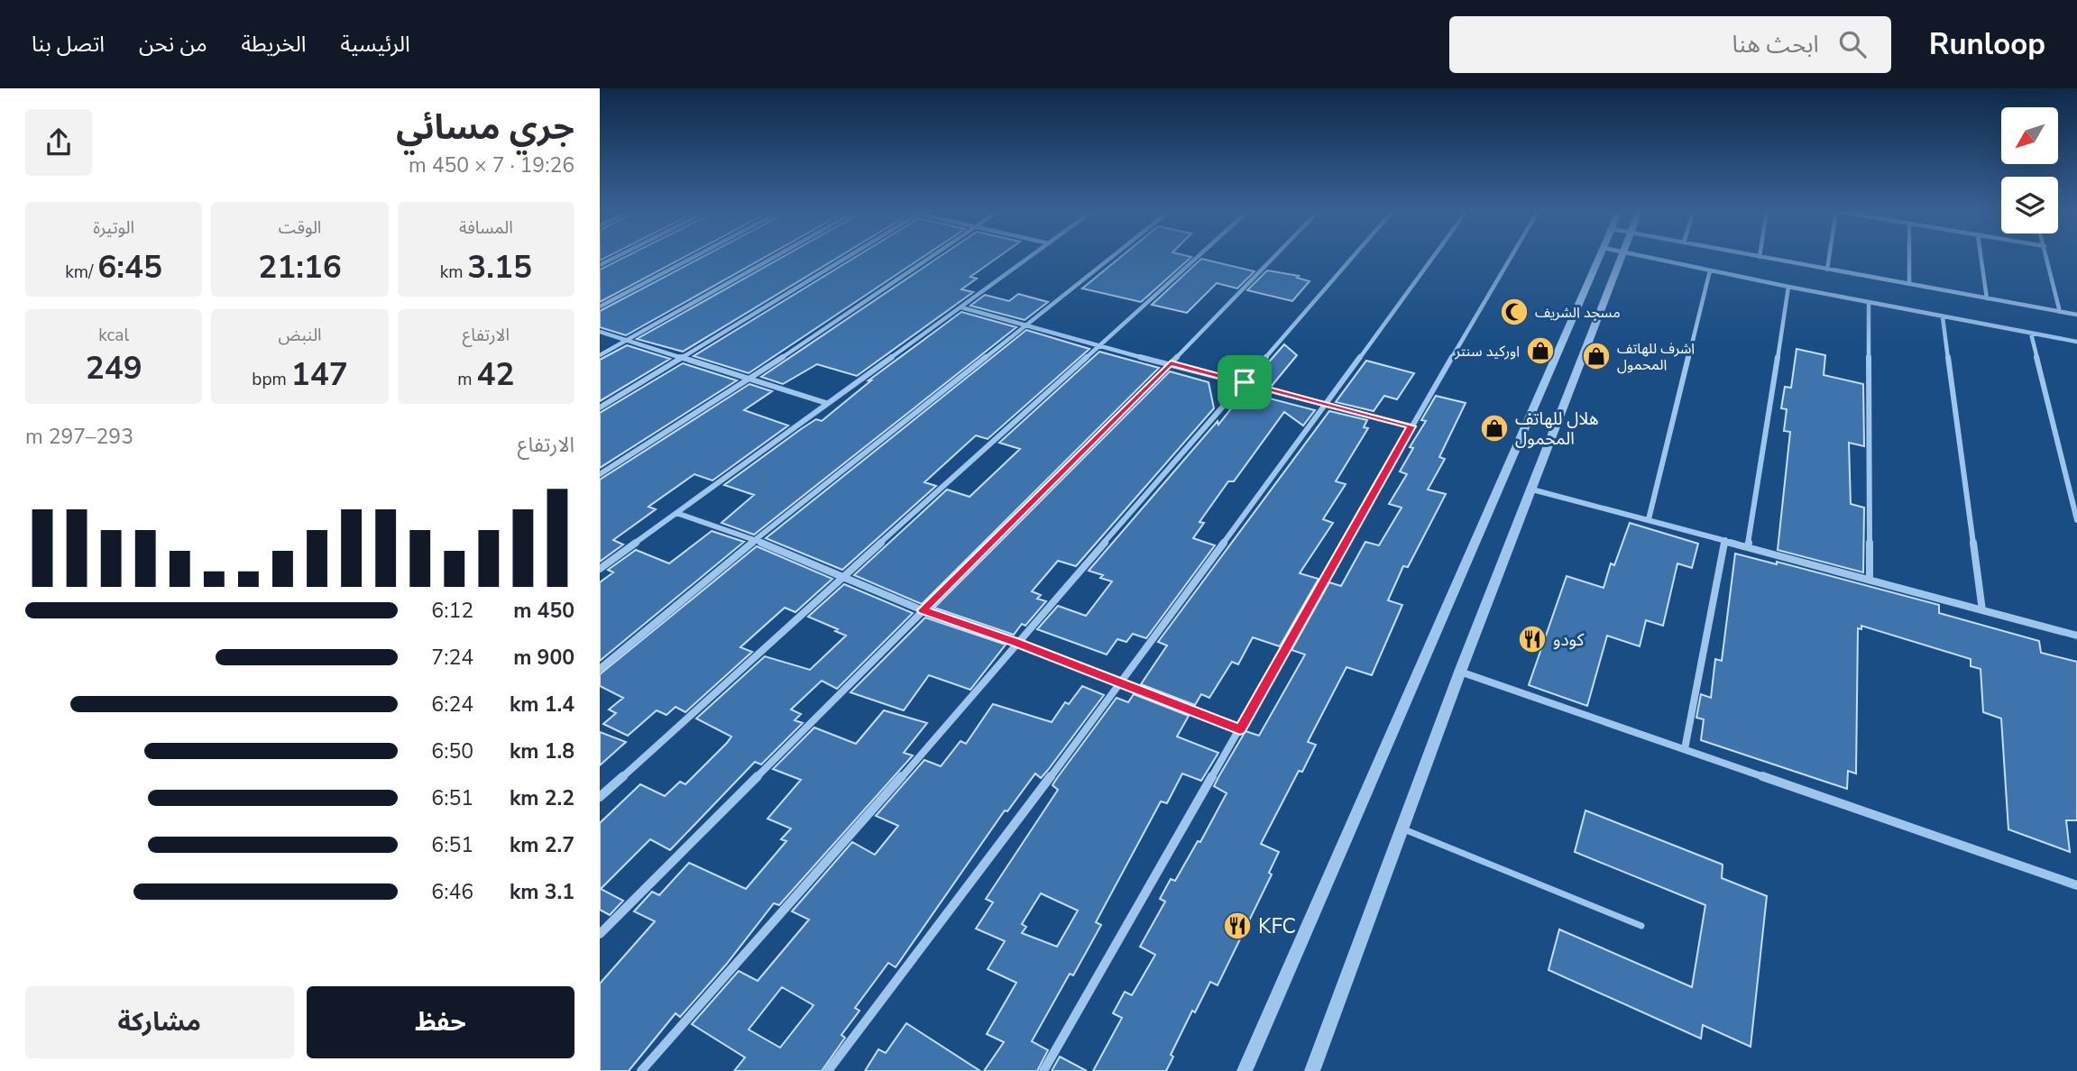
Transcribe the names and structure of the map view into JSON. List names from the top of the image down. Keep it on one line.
{"places":{"mosque":["مسجد الشريف"],"shop":["اوركيد سنتر","اشرف للهاتف المحمول","هلال للهاتف المحمول"],"restaurant":["كودو","KFC"]},"north":"bottom left","page":{"header":"Runloop","search":"ابحث هنا","nav":["الرئيسية","الخريطة","من نحن","اتصل بنا"],"heading":["جري مسائي","19:26 · 7 × 450 m"],"stats":[["المسافة","3.15 km"],["الوقت","21:16"],["الوتيرة","6:45 /km"],["الارتفاع","42 m"],["النبض","147 bpm"],["kcal","249"]],"chart":["الارتفاع","293–297 m"],"list":[{"name":"450 m","note":"6:12"},{"name":"900 m","note":"7:24"},{"name":"1.4 km","note":"6:24"},{"name":"1.8 km","note":"6:50"},{"name":"2.2 km","note":"6:51"},{"name":"2.7 km","note":"6:51"},{"name":"3.1 km","note":"6:46"}],"buttons":["حفظ","مشاركة"]}}
